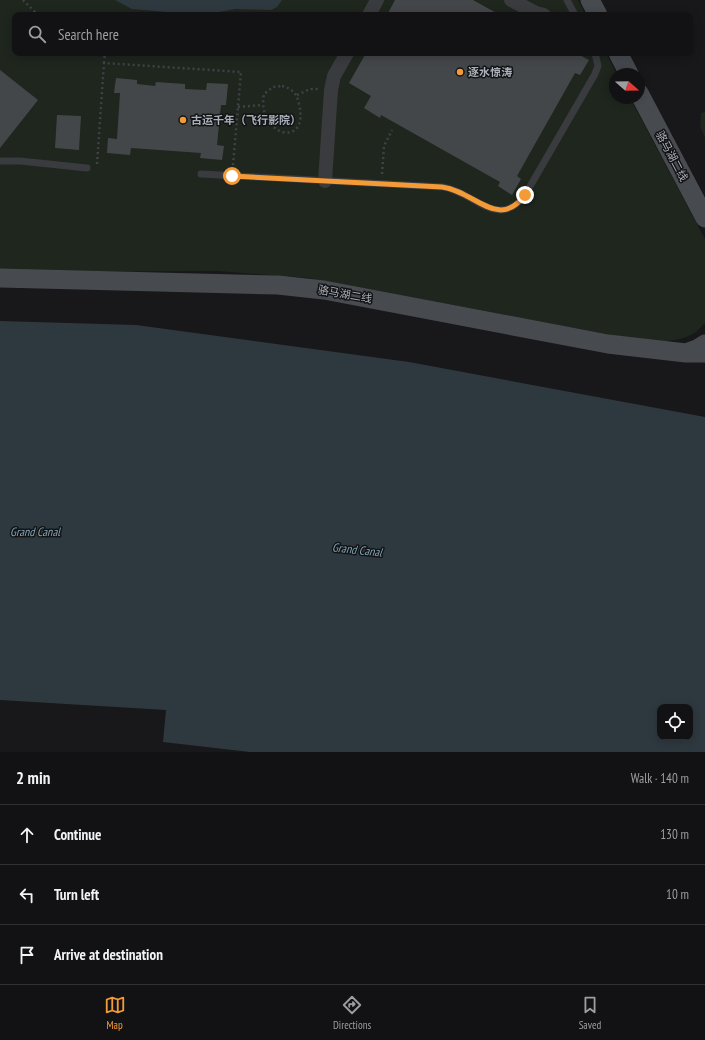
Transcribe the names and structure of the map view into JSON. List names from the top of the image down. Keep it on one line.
{"streets":{"street":["骆马湖二线"]},"water":["Grand Canal"],"places":["逐水惊涛","古运千年（飞行影院）"],"north":"right","page":{"search":"Search here","heading":["2 min","Walk · 140 m"],"list":[["Continue","130 m"],["Turn left","10 m"],"Arrive at destination"],"nav":["Map","Directions","Saved"]}}
